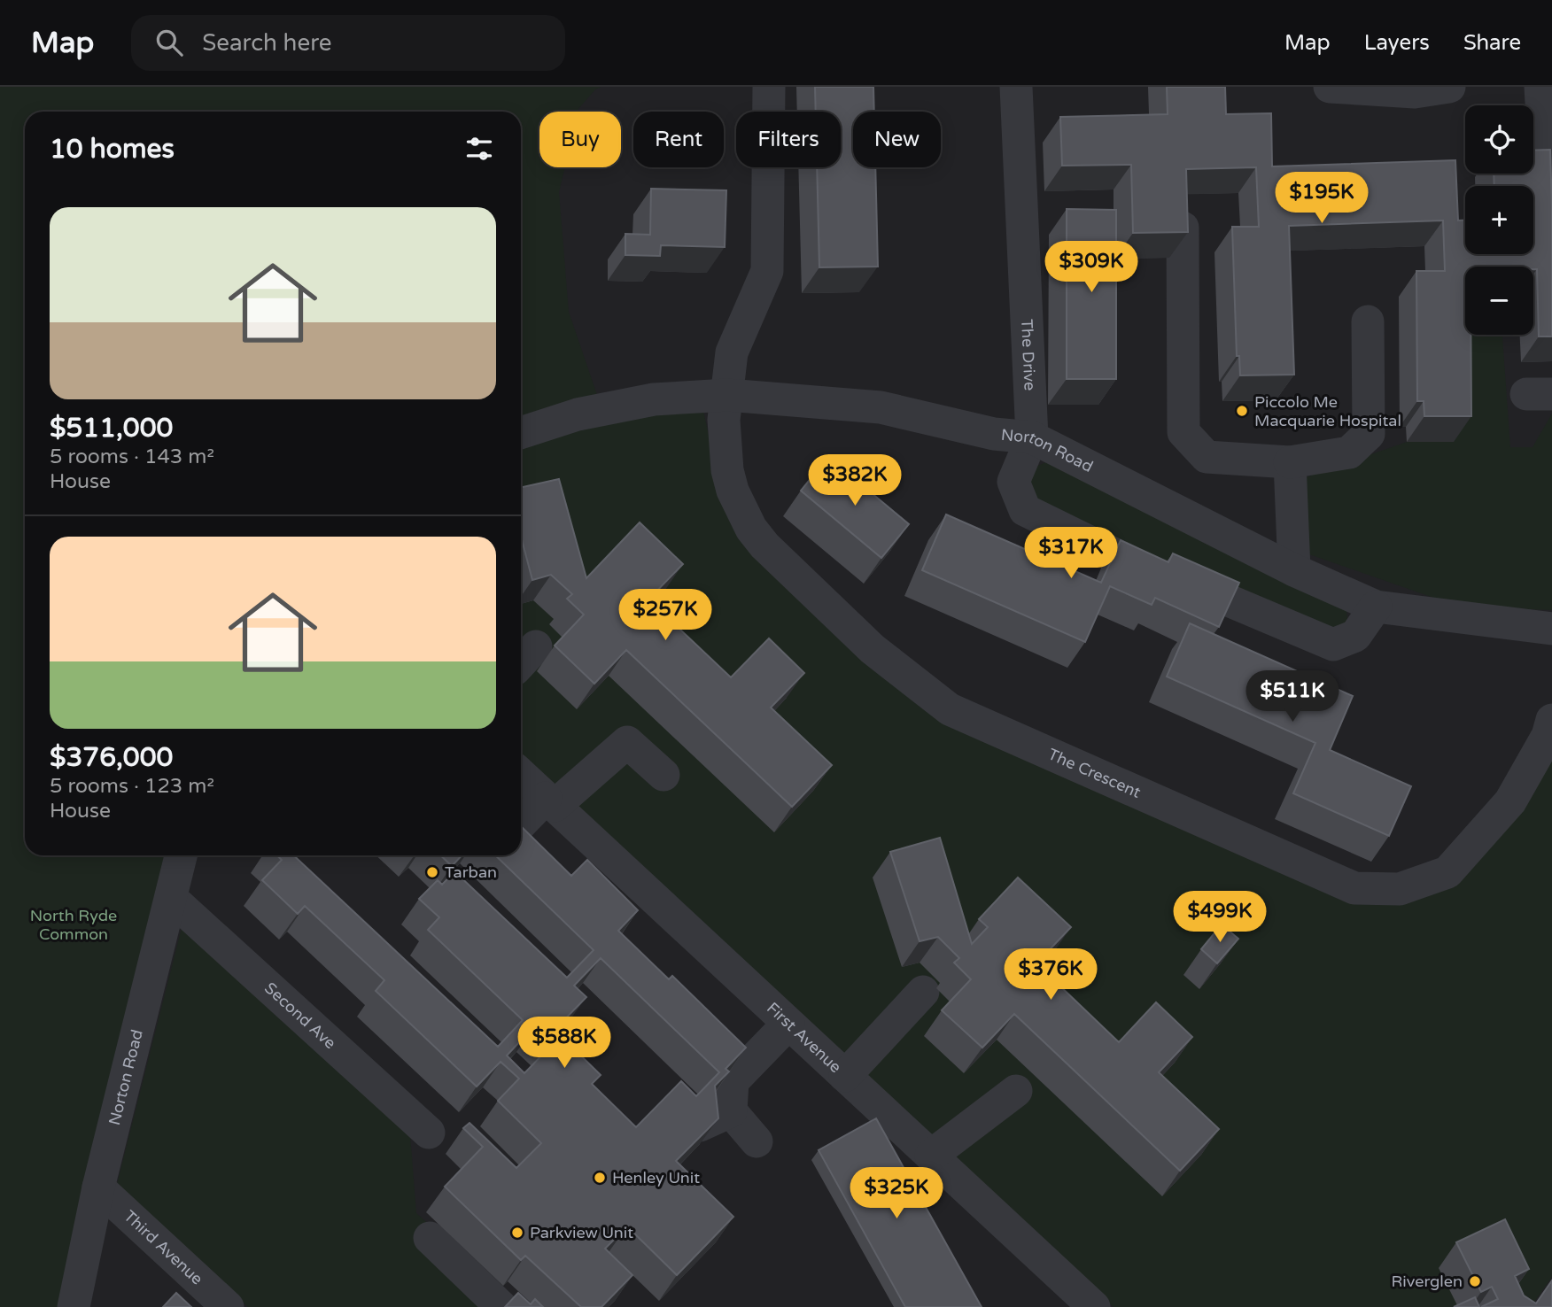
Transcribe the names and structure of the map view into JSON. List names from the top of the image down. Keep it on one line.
{"streets":{"lane":["The Drive","Norton Road","The Crescent","Second Ave","First Avenue","Third Avenue"]},"crossings":[["The Drive","Norton Road"],["Norton Road","The Crescent"],["Norton Road","Second Ave"],["Norton Road","Third Avenue"]],"parks":["North Ryde Common"],"places":["Piccolo Me Macquarie Hospital","Tarban","Henley Unit","Parkview Unit","Riverglen"],"page":{"header":"Map","search":"Search here","nav":["Map","Layers","Share"],"map_buttons":["+","−"],"chip":["Buy","Rent","Filters","New"],"heading":"10 homes","price":["$195K","$309K","$382K","$317K","$257K","$511K","$499K","$376K","$588K","$325K"],"list":[{"name":"$511,000","note":"5 rooms · 143 m² · House"},{"name":"$376,000","note":"5 rooms · 123 m² · House"}]}}
